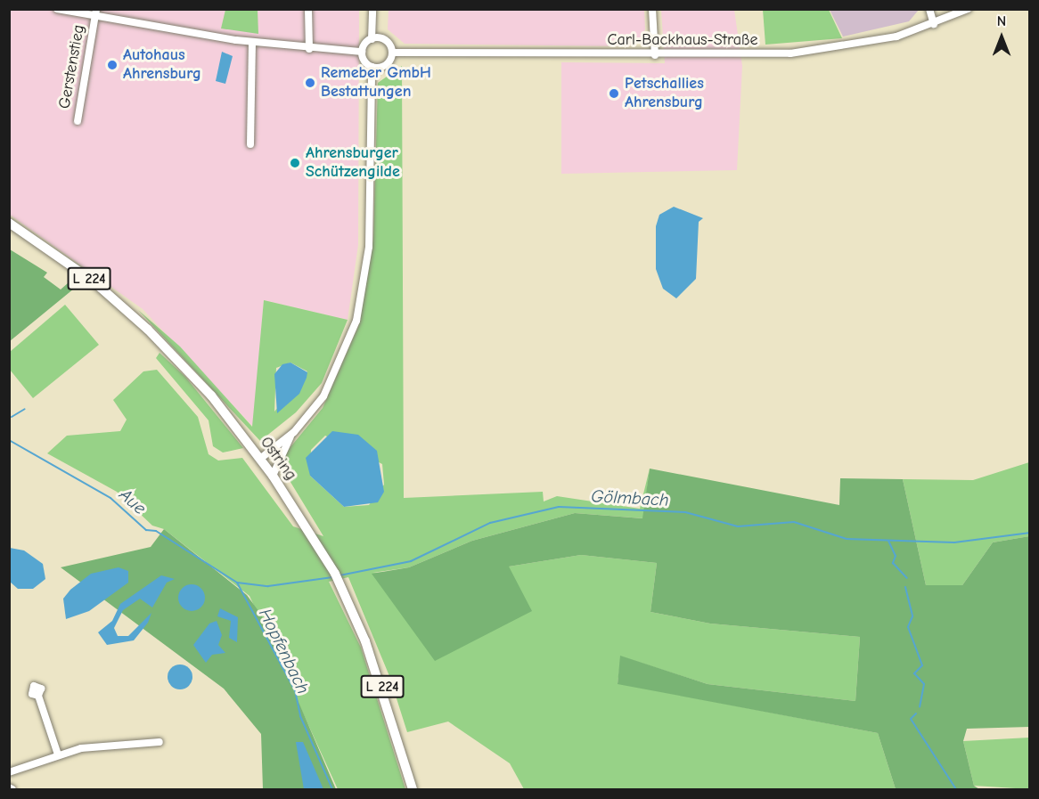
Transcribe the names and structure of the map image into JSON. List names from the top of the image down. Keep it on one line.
{"streets":{"main road":["L 224","Ostring"],"street":["Carl-Backhaus-Straße","Gerstenstieg"]},"water":["Gölmbach","Aue","Hopfenbach"],"places":["Autohaus Ahrensburg","Remeber GmbH Bestattungen","Petschallies Ahrensburg","Ahrensburger Schützengilde"],"north":"top"}
